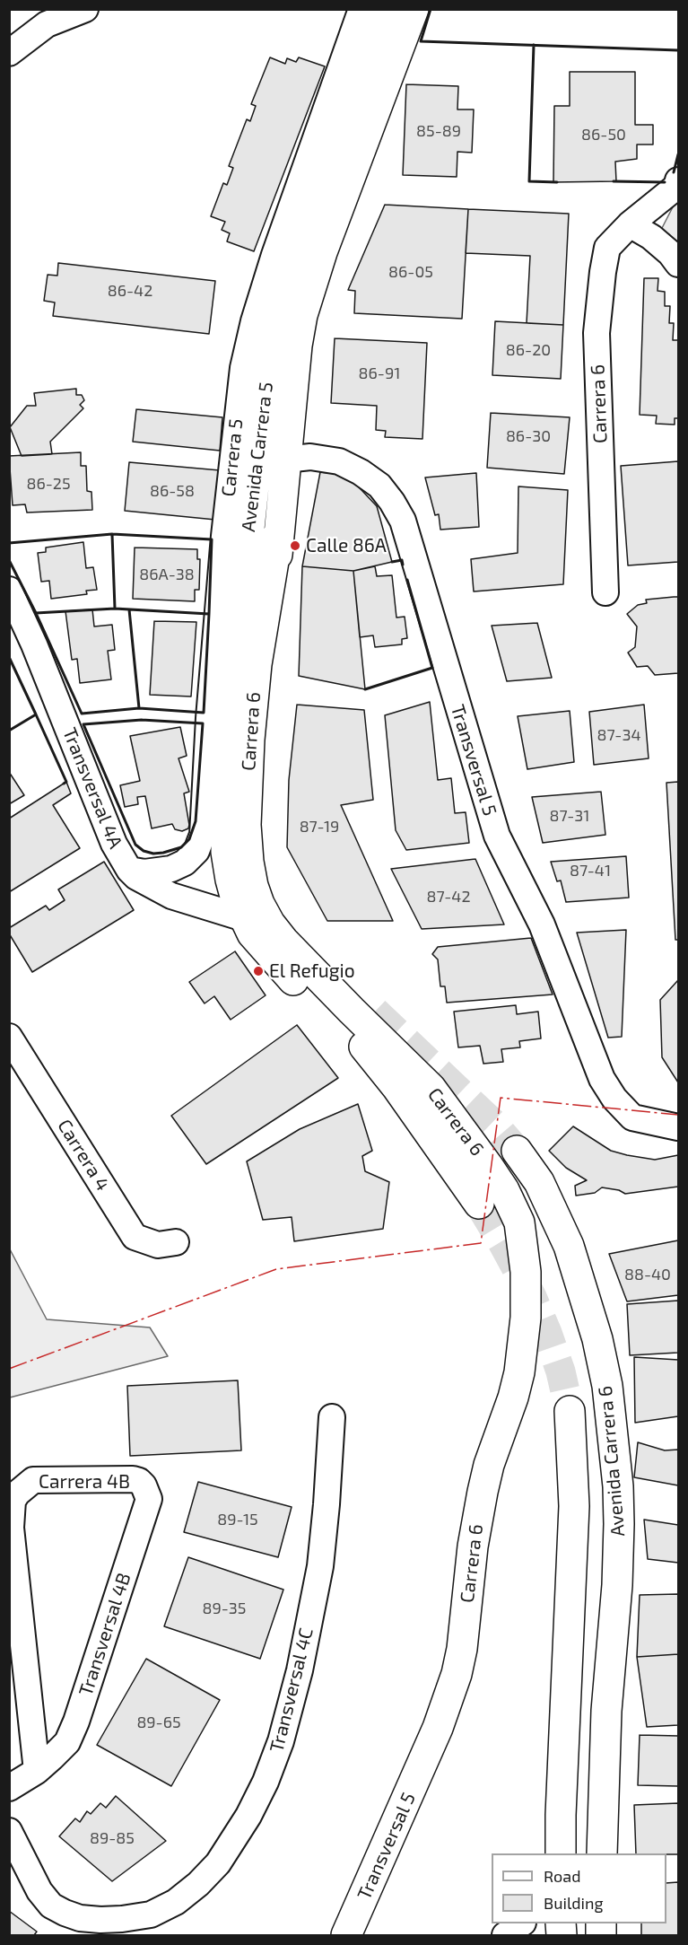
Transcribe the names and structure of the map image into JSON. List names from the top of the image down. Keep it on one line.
{"streets":{"main road":["Carrera 6","Avenida Carrera 5","Transversal 5","Avenida Carrera 6"],"street":["Carrera 5","Transversal 4A","Carrera 4","Carrera 4B","Transversal 4B","Transversal 4C"]},"crossings":[["Carrera 6","Avenida Carrera 5"],["Carrera 6","Transversal 5"],["Avenida Carrera 5","Transversal 5"],["Avenida Carrera 5","Transversal 4A"],["Carrera 5","Transversal 4A"],["Carrera 4B","Transversal 4B"]],"places":["Calle 86A","El Refugio"],"house_numbers":["85-89","86-50","86-05","86-42","86-20","86-91","86-30","86-25","86-58","86A-38","87-34","87-31","87-19","87-41","87-42","88-40","89-15","89-35","89-65","89-85"],"legend":["Road","Building"]}
